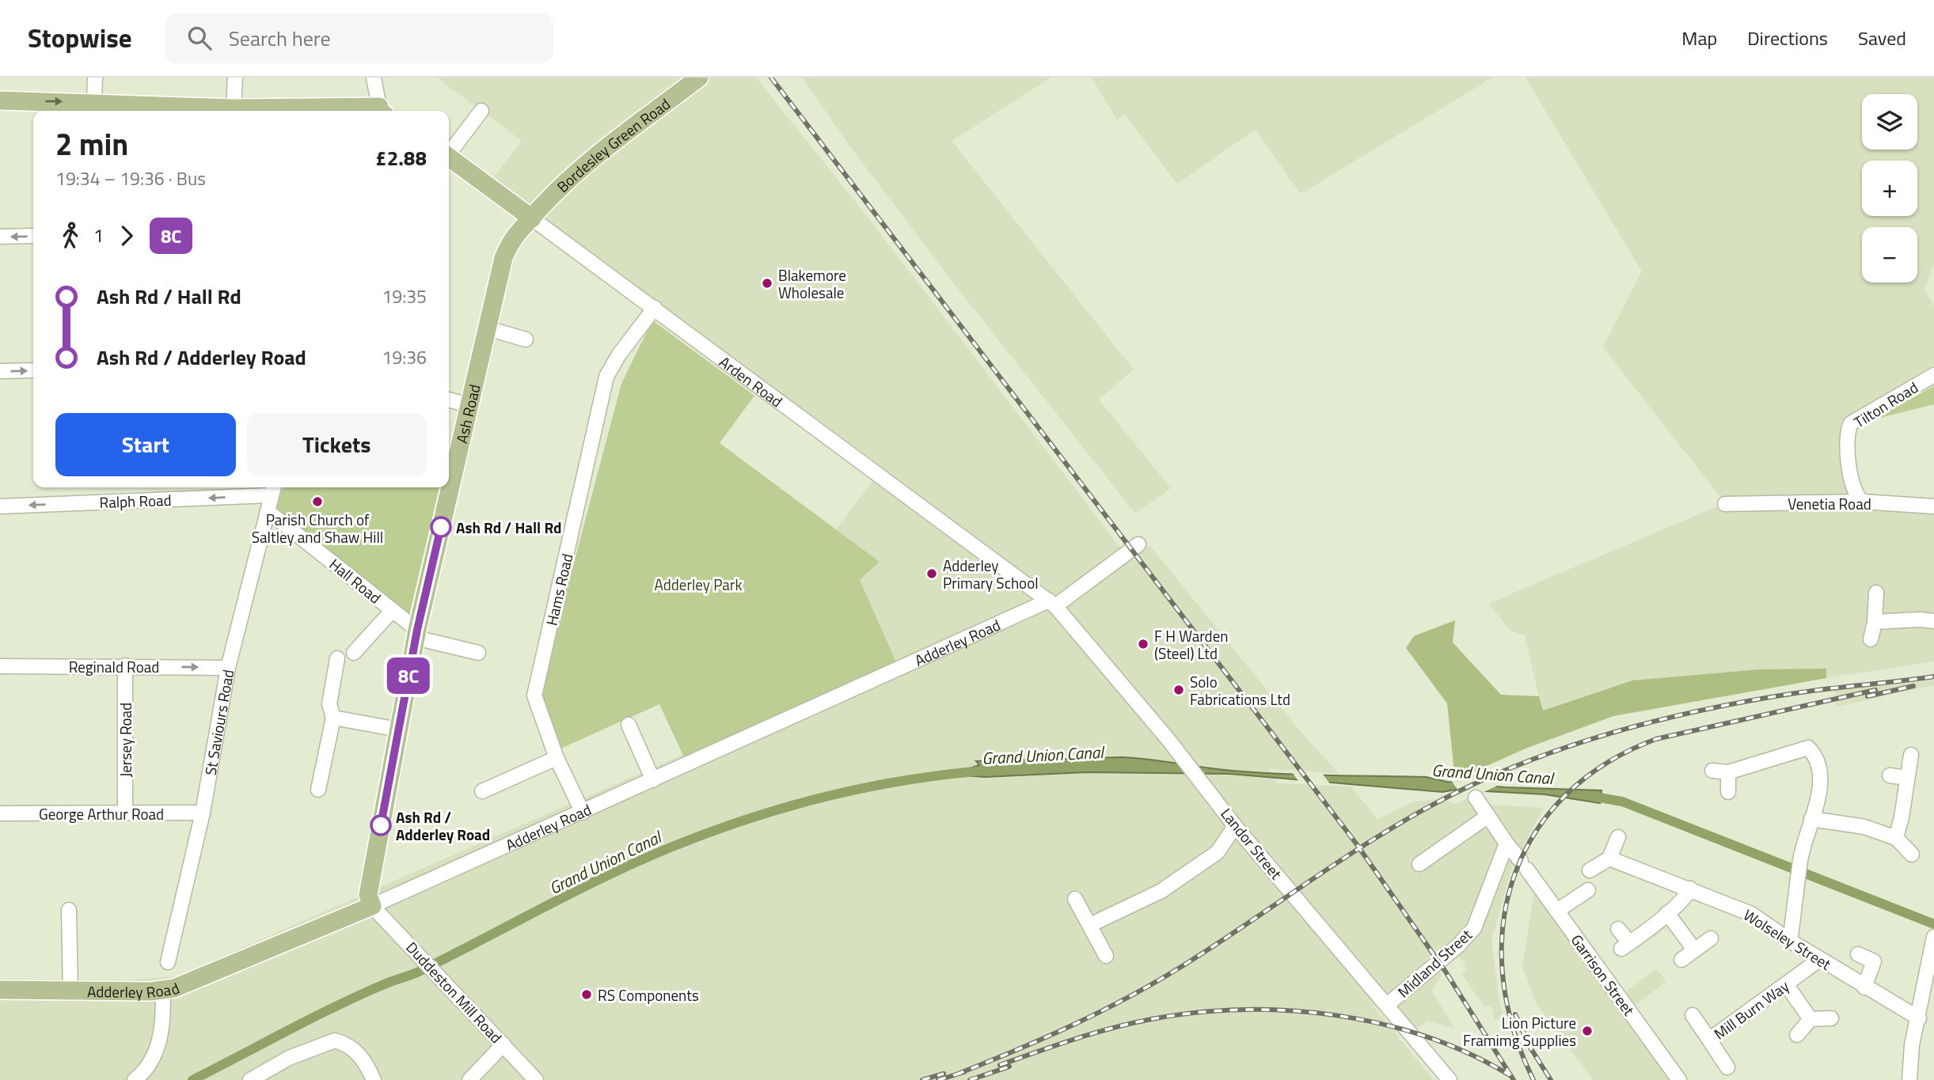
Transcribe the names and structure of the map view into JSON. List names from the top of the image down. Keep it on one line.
{"streets":{"main road":["Bordesley Green Road","Arden Road","Ash Road","Adderley Road"],"street":["Tilton Road","Ralph Road","Venetia Road","Hall Road","Hams Road","Reginald Road","St Saviours Road","Jersey Road","George Arthur Road","Landor Street","Wolseley Street","Midland Street","Garrison Street","Duddeston Mill Road","Mill Burn Way"]},"crossings":[["Bordesley Green Road","Arden Road"],["Bordesley Green Road","Ash Road"],["Arden Road","Ash Road"],["Arden Road","Hams Road"],["Arden Road","Adderley Road"],["Arden Road","Landor Street"],["Tilton Road","Venetia Road"],["Ash Road","Hall Road"],["Ash Road","Adderley Road"],["Ash Road","Duddeston Mill Road"],["Ralph Road","St Saviours Road"],["Hall Road","St Saviours Road"],["Hams Road","Adderley Road"],["Adderley Road","Landor Street"],["Adderley Road","Duddeston Mill Road"],["Reginald Road","St Saviours Road"],["Reginald Road","Jersey Road"],["St Saviours Road","George Arthur Road"],["Jersey Road","George Arthur Road"],["Landor Street","Midland Street"],["Wolseley Street","Mill Burn Way"],["Midland Street","Garrison Street"]],"one_way":["Ralph Road","Reginald Road"],"water":["Grand Union Canal"],"parks":["Adderley Park"],"places":["Blakemore Wholesale","Parish Church of Saltley and Shaw Hill","Ash Rd / Hall Rd","Adderley Primary School","F H Warden (Steel) Ltd","Solo Fabrications Ltd","Ash Rd / Adderley Road","RS Components","Lion Picture Framimg Supplies"],"lines":["bus line 8C"],"page":{"header":"Stopwise","search":"Search here","nav":["Map","Directions","Saved"],"on_map":"8C","map_buttons":["+","−"],"heading":["2 min","19:34 – 19:36 · Bus","£2.88"],"legs":["1","8C"],"list":[{"name":"Ash Rd / Hall Rd","value":"19:35"},{"name":"Ash Rd / Adderley Road","value":"19:36"}],"buttons":["Start","Tickets"]}}
